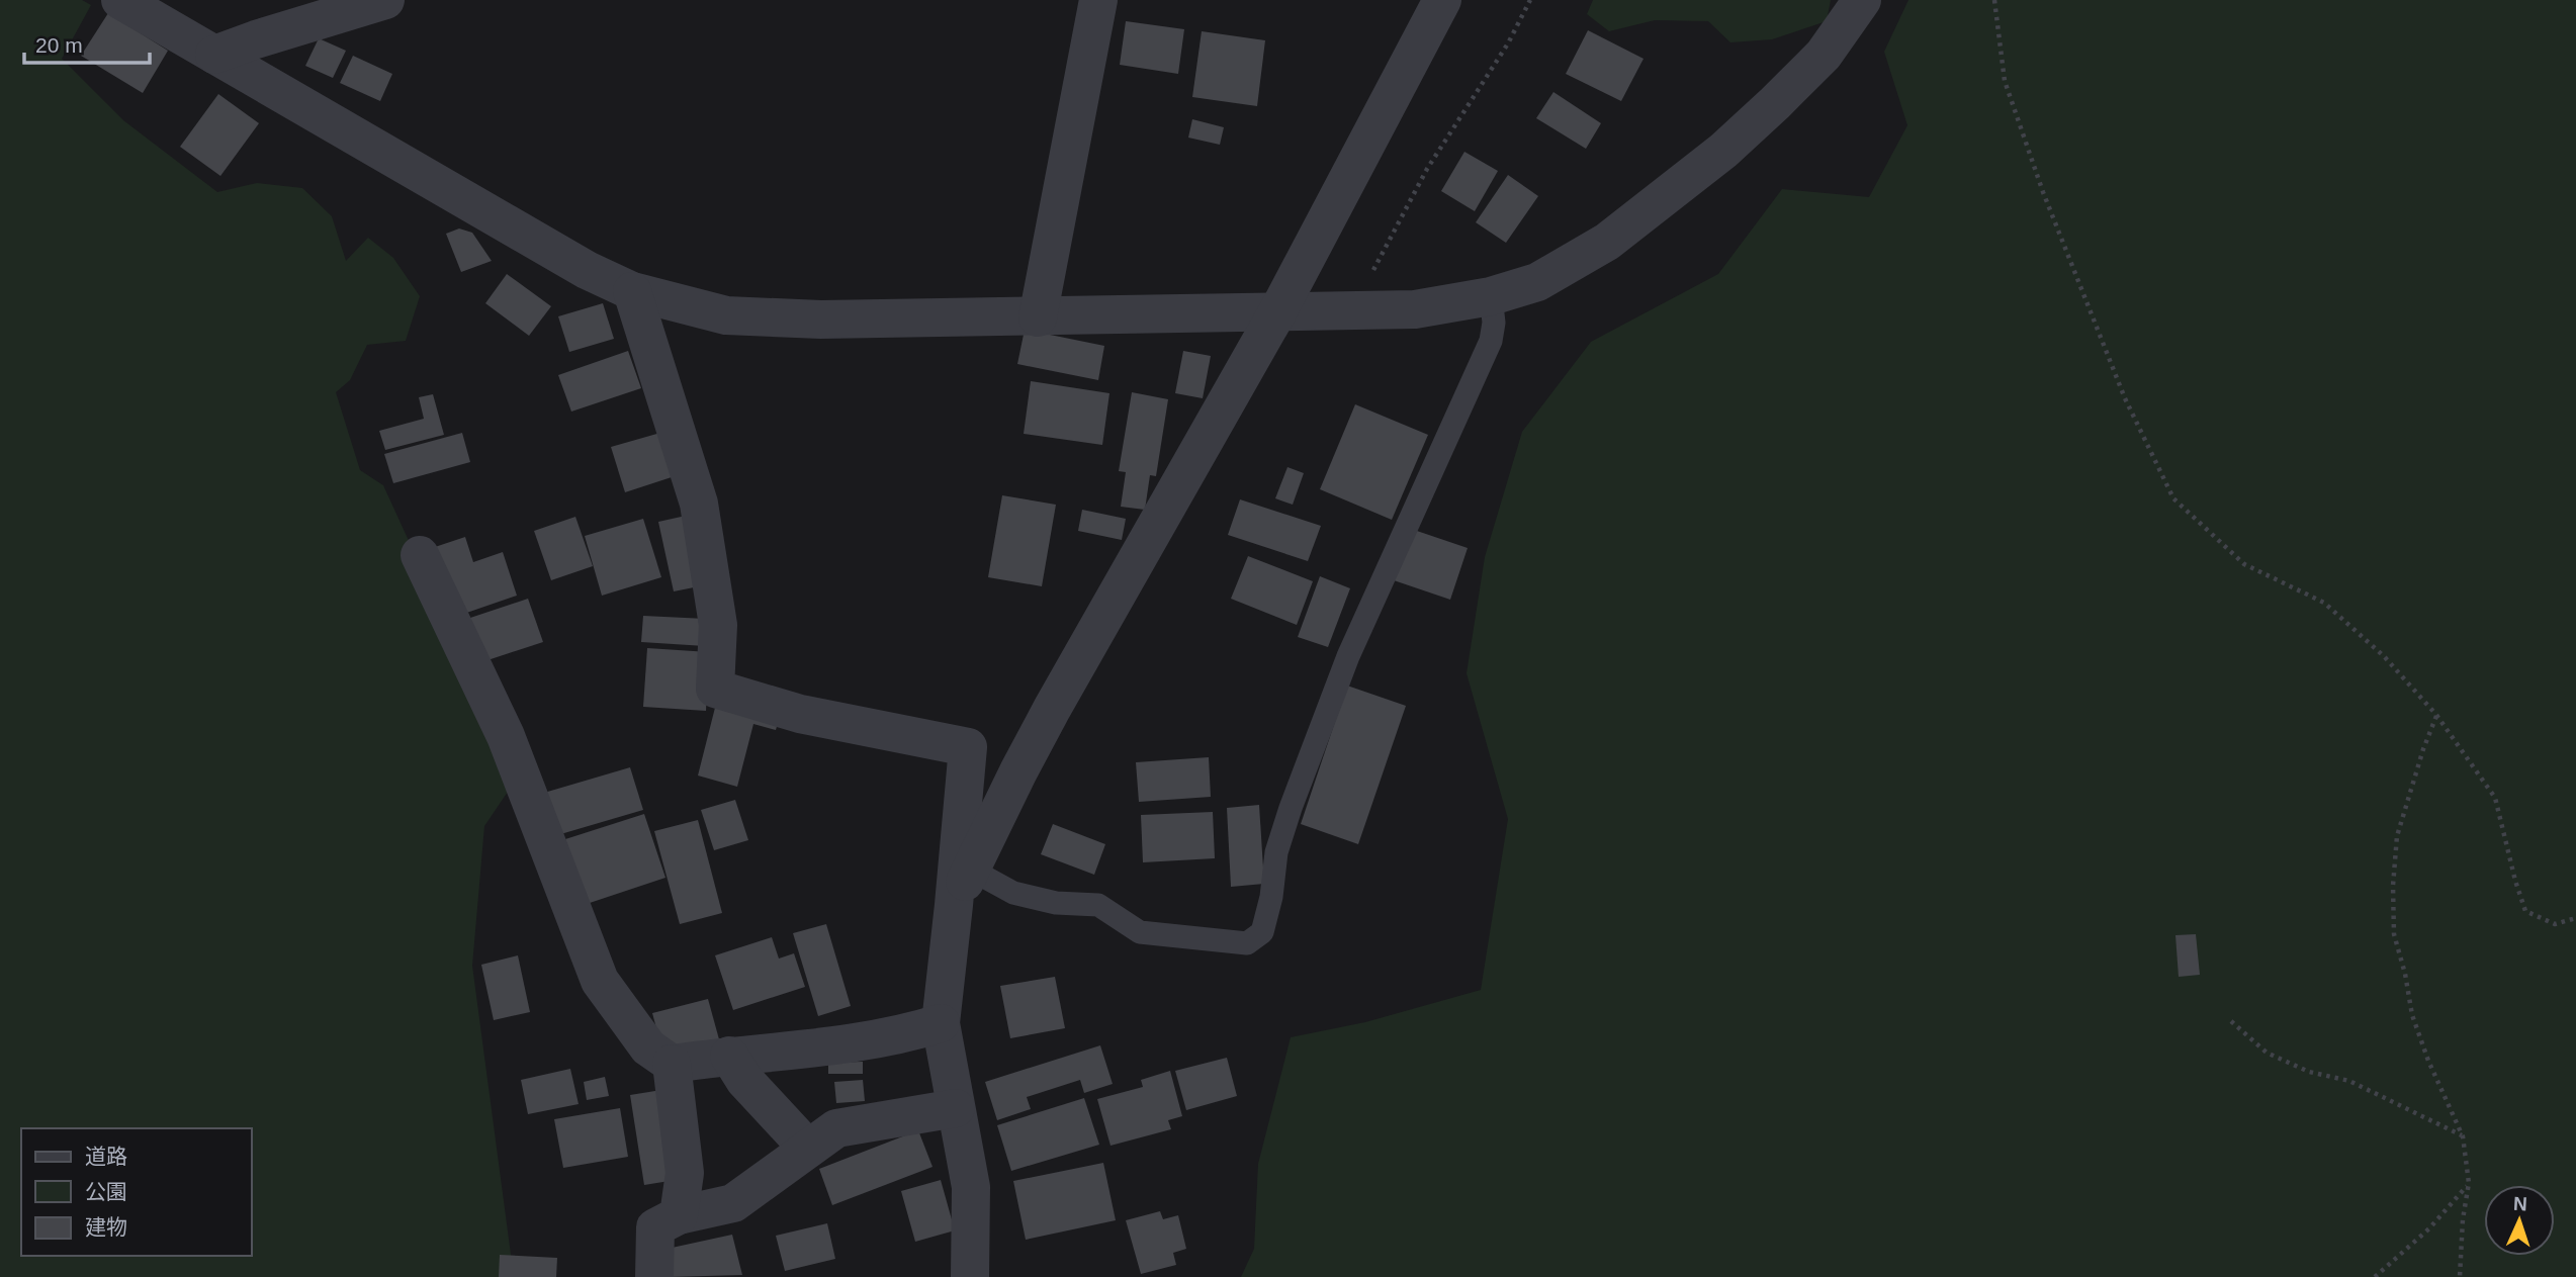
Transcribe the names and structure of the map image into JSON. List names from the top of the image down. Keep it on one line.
{"legend":["道路","公園","建物"],"scale_bar":"20 m","north":"top"}
